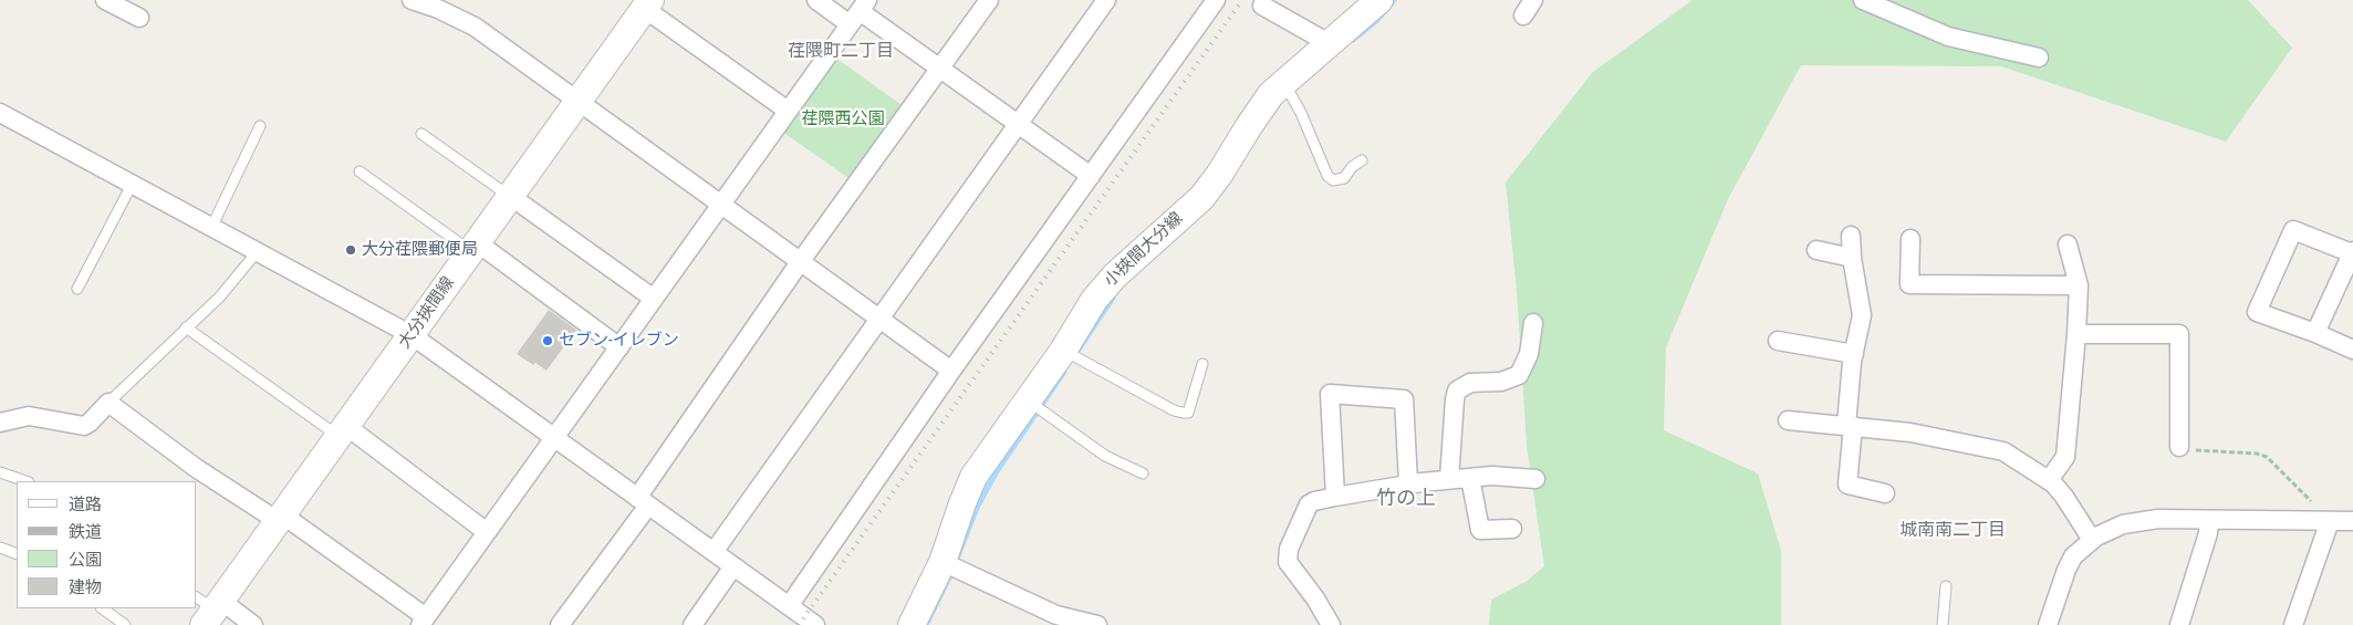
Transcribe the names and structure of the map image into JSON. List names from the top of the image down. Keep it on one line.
{"streets":{"main road":["小挾間大分線","大分挾間線"]},"districts":["荏隈町二丁目","竹の上","城南南二丁目"],"parks":["荏隈西公園"],"places":["大分荏隈郵便局","セブン-イレブン"],"legend":["道路","鉄道","公園","建物"]}
